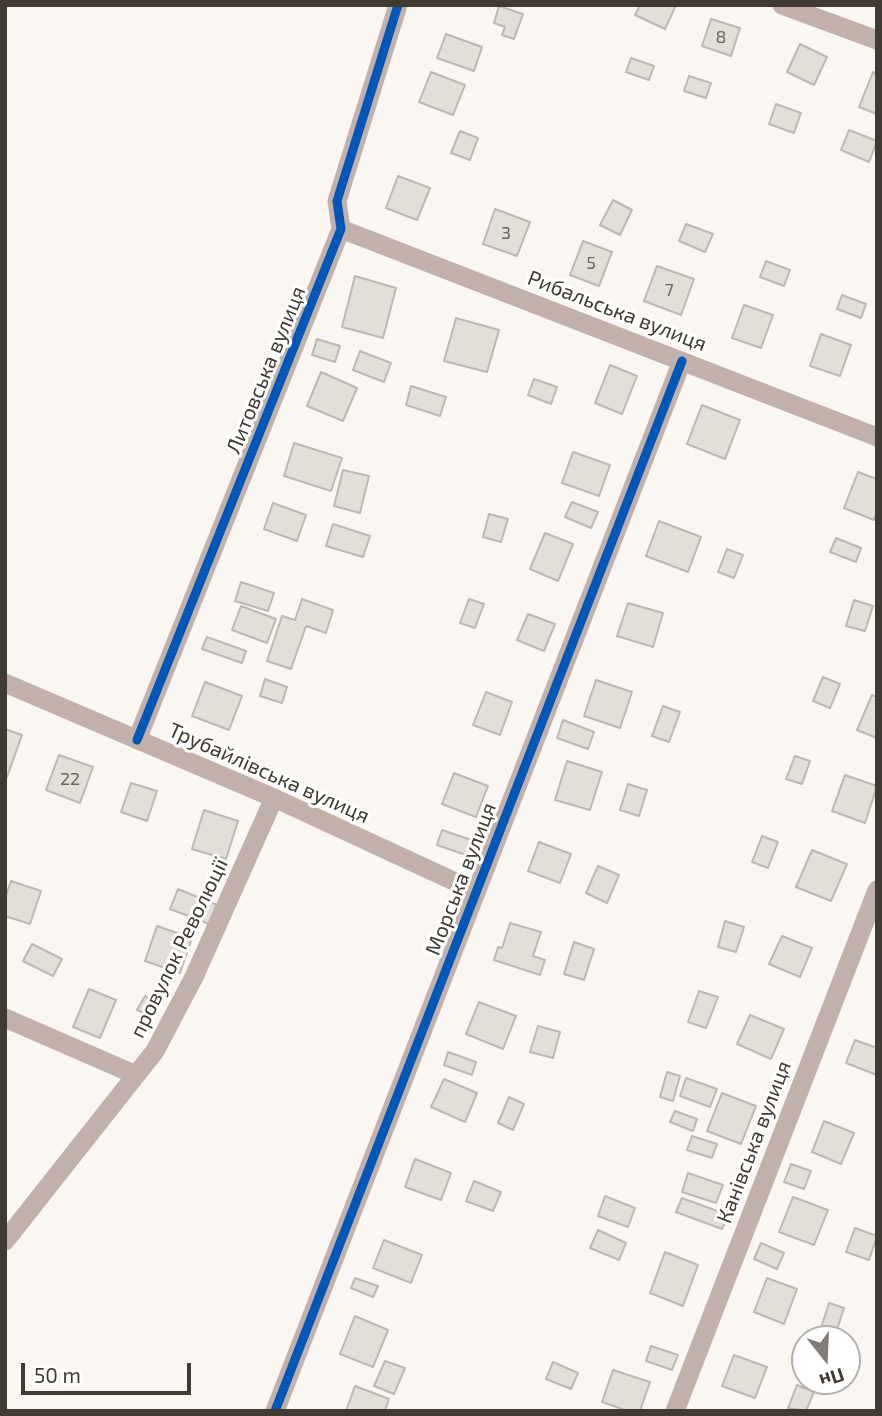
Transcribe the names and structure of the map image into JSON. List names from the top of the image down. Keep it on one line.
{"streets":{"street":["Рибальська вулиця","Литовська вулиця","Трубайлівська вулиця","Морська вулиця","провулок Революції","Канівська вулиця"]},"crossings":[["Рибальська вулиця","Литовська вулиця"],["Рибальська вулиця","Морська вулиця"],["Литовська вулиця","Трубайлівська вулиця"],["Трубайлівська вулиця","Морська вулиця"],["Трубайлівська вулиця","провулок Революції"]],"house_numbers":["8","3","5","7","22"],"scale_bar":"50 m","north":"bottom"}
